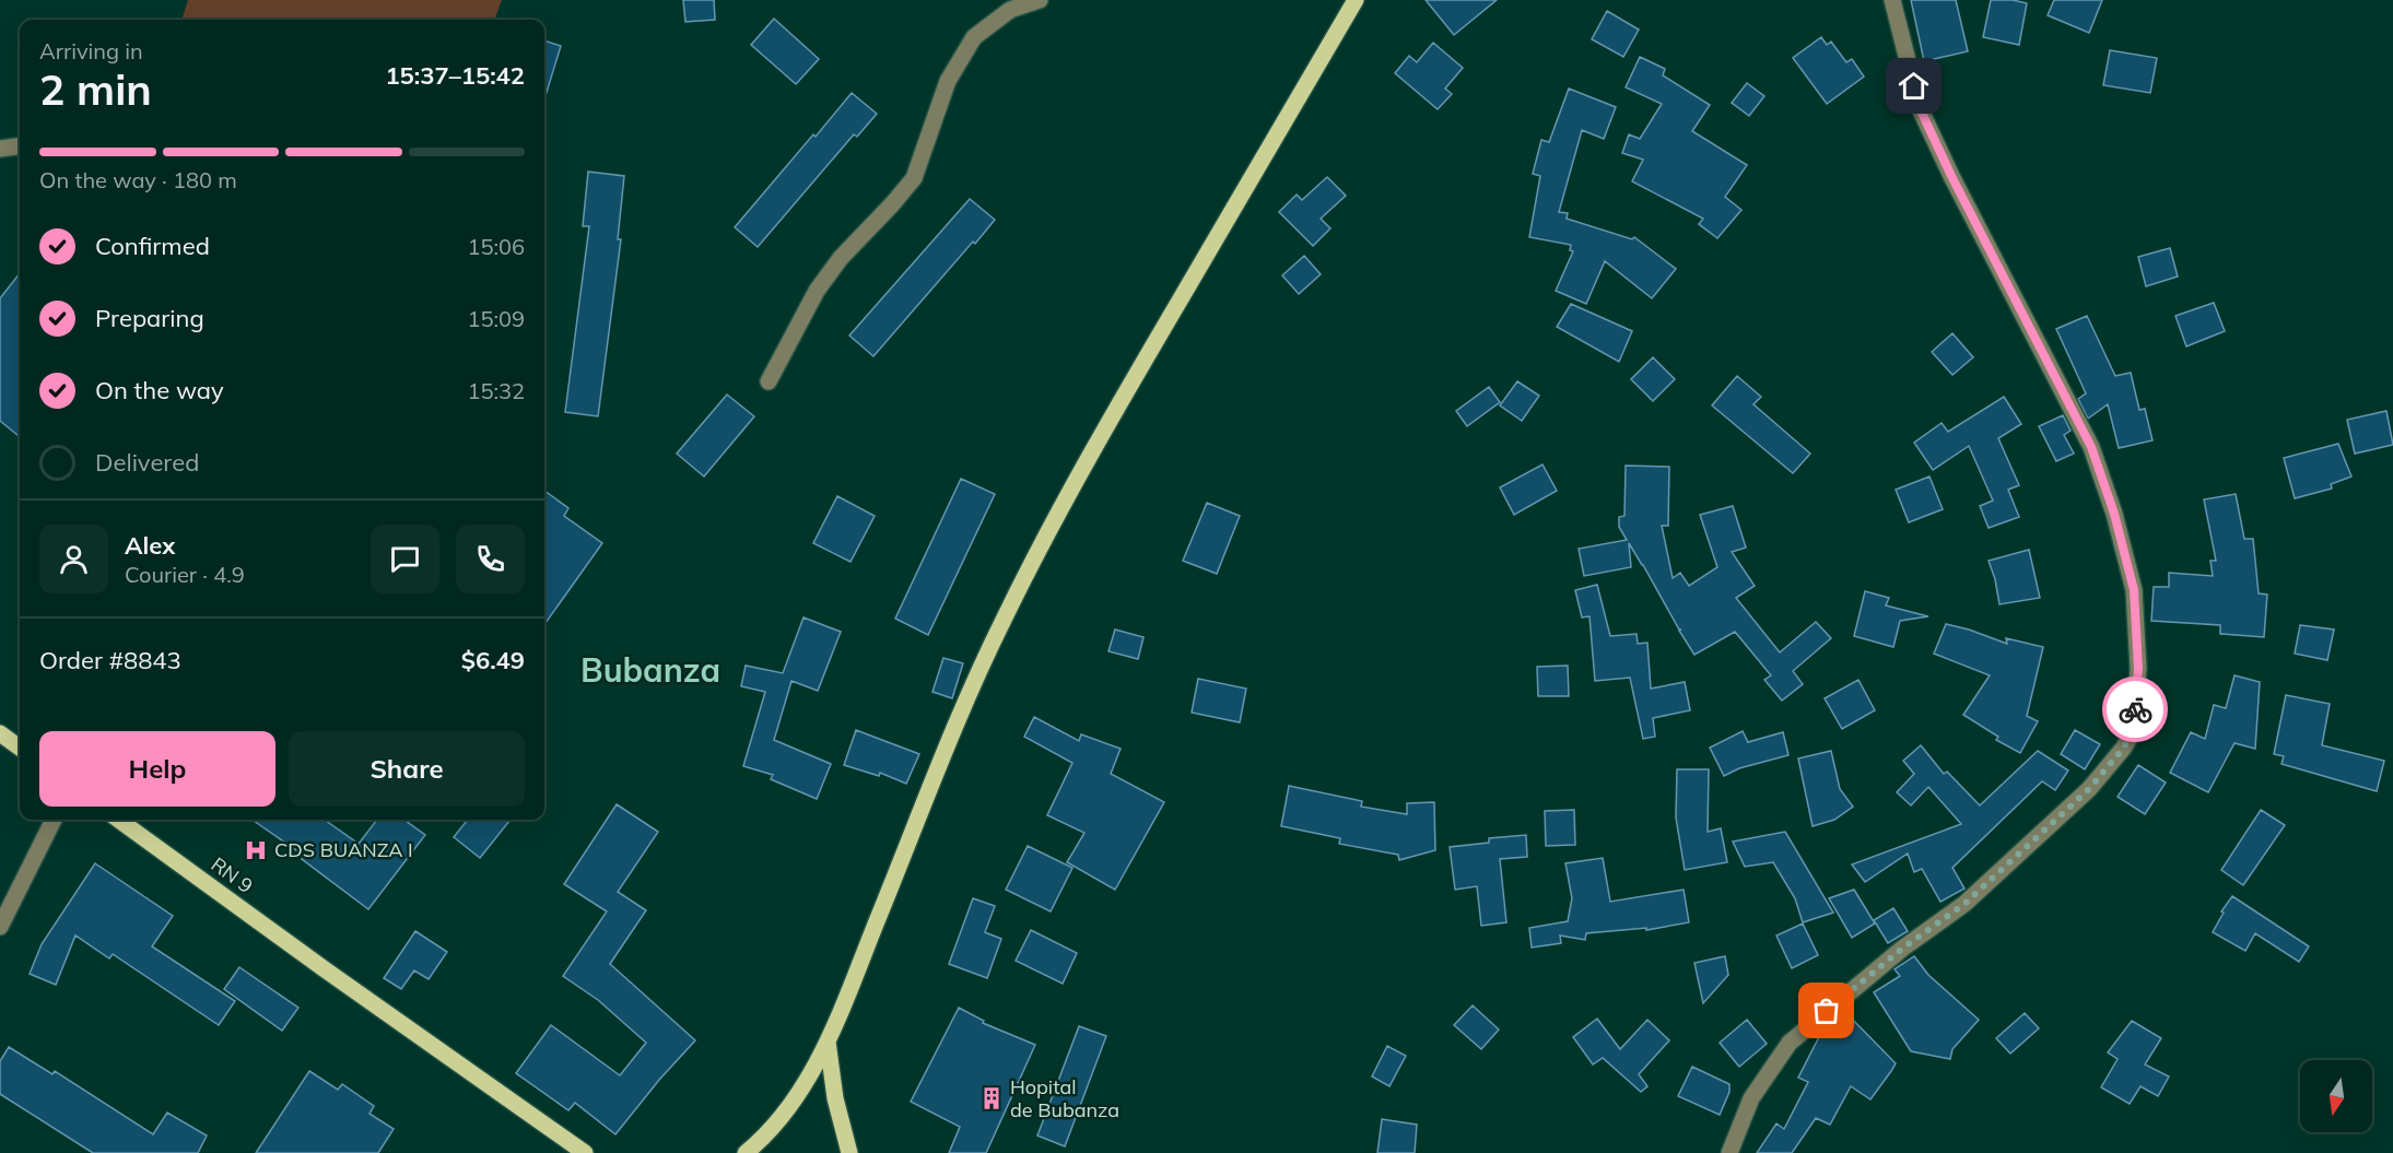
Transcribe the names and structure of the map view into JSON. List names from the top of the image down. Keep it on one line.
{"streets":{"main road":["RN 9"]},"districts":["Bubanza"],"places":{"hospital":["CDS BUANZA I"],"building":["Hopital de Bubanza"]},"north":"bottom","page":{"heading":["2 min","Arriving in","15:37–15:42"],"panel":["Alex","Courier · 4.9","Order #8843","$6.49"],"bar":"On the way · 180 m","list":[["Confirmed","15:06"],["Preparing","15:09"],["On the way","15:32"],"Delivered"],"buttons":["Help","Share"]}}
